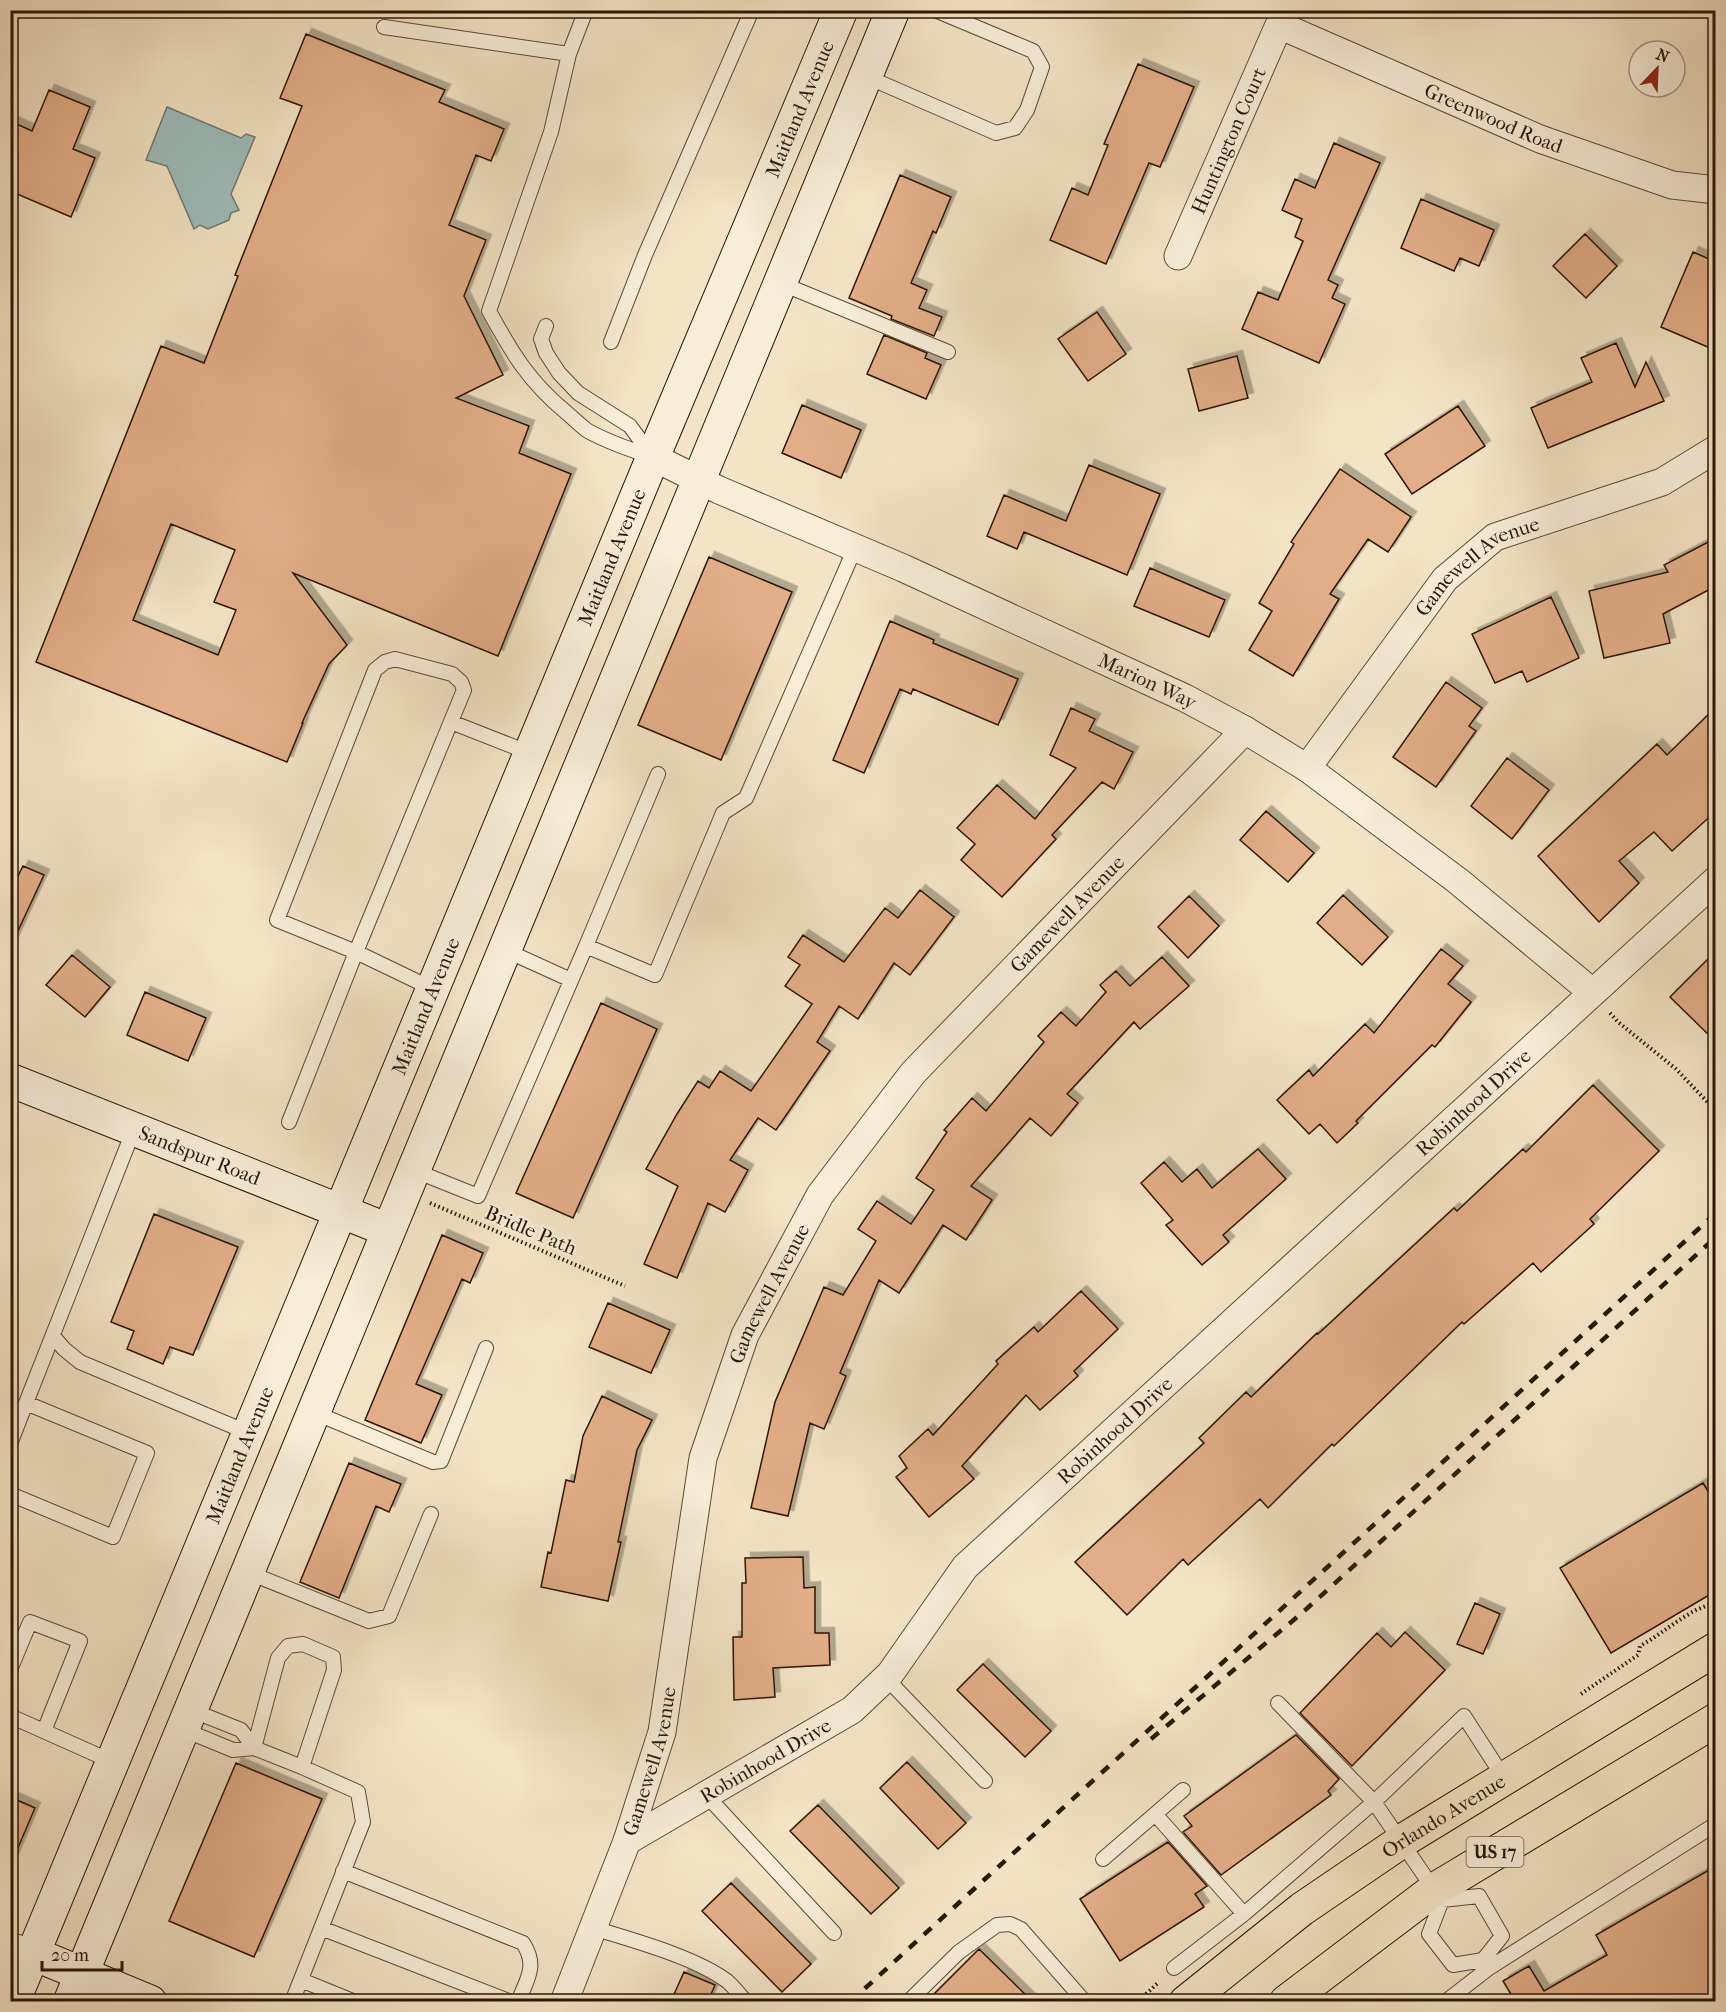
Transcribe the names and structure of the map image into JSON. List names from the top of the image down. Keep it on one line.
{"streets":{"main road":["Maitland Avenue","Sandspur Road","Orlando Avenue","US 17"],"street":["Greenwood Road","Huntington Court","Gamewell Avenue","Marion Way","Robinhood Drive"],"path":["Bridle Path"]},"crossings":[["Maitland Avenue","Marion Way"],["Maitland Avenue","Sandspur Road"],["Greenwood Road","Huntington Court"],["Gamewell Avenue","Marion Way"],["Gamewell Avenue","Robinhood Drive"],["Marion Way","Robinhood Drive"]],"scale_bar":"20 m","north":"top right"}
